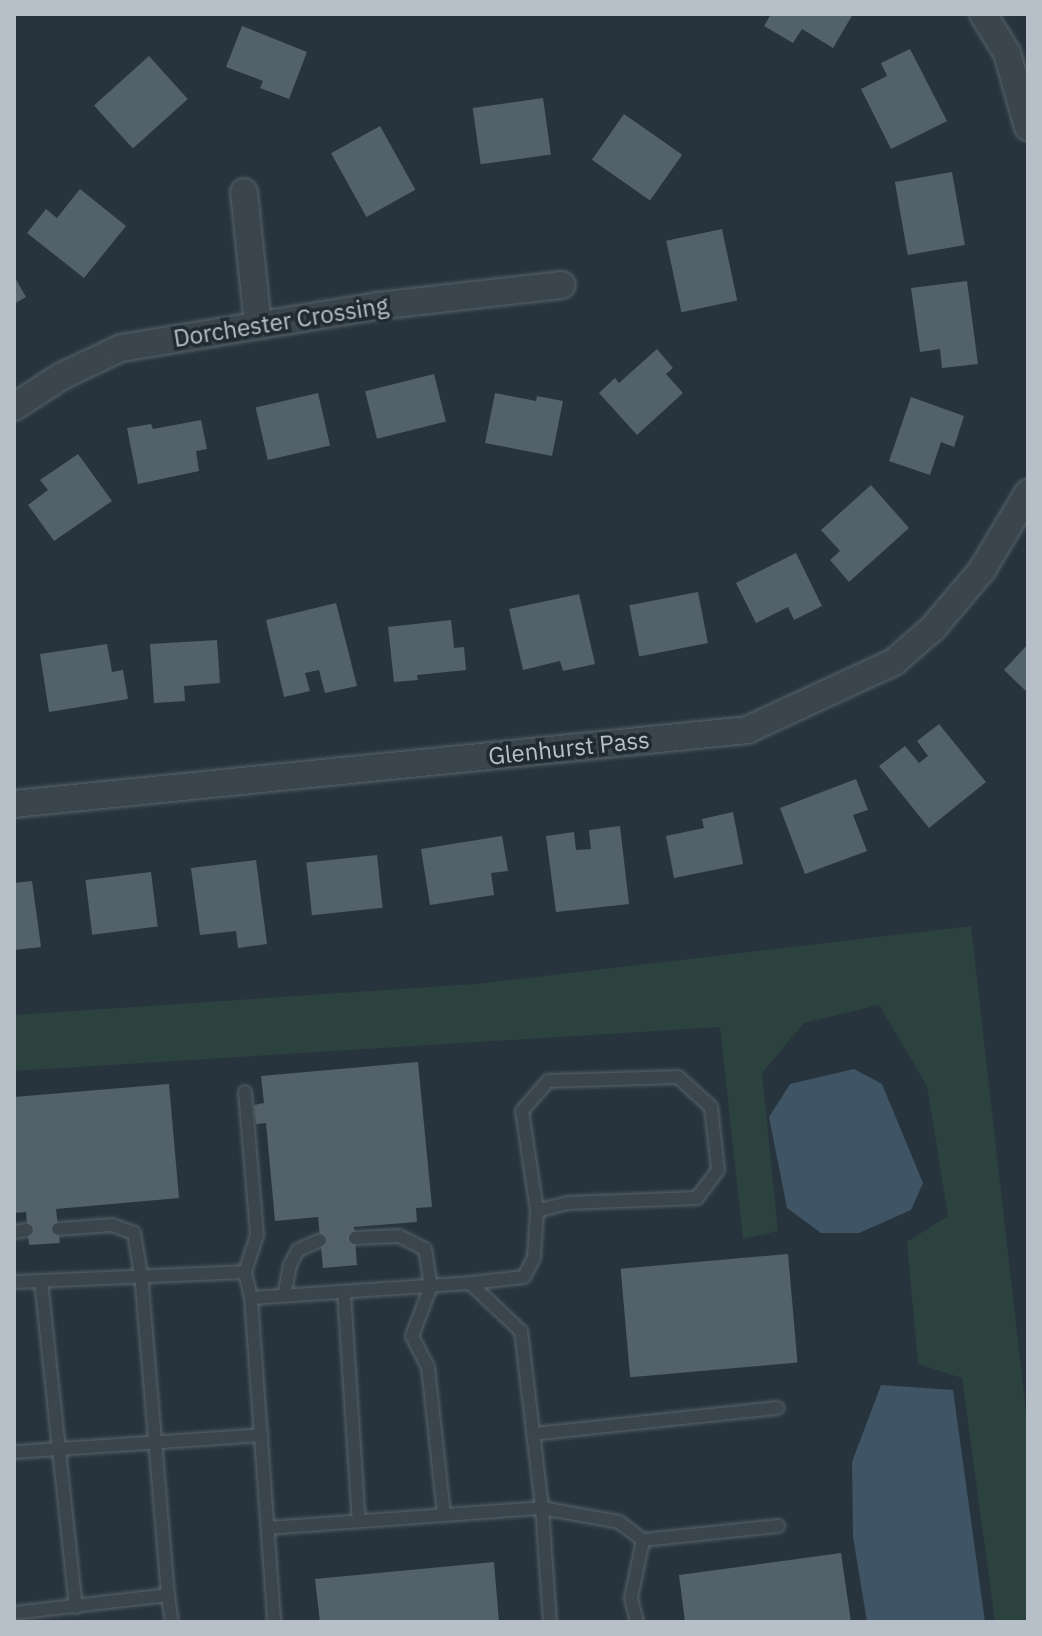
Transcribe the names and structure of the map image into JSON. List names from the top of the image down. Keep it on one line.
{"streets":{"street":["Dorchester Crossing","Glenhurst Pass"]}}
